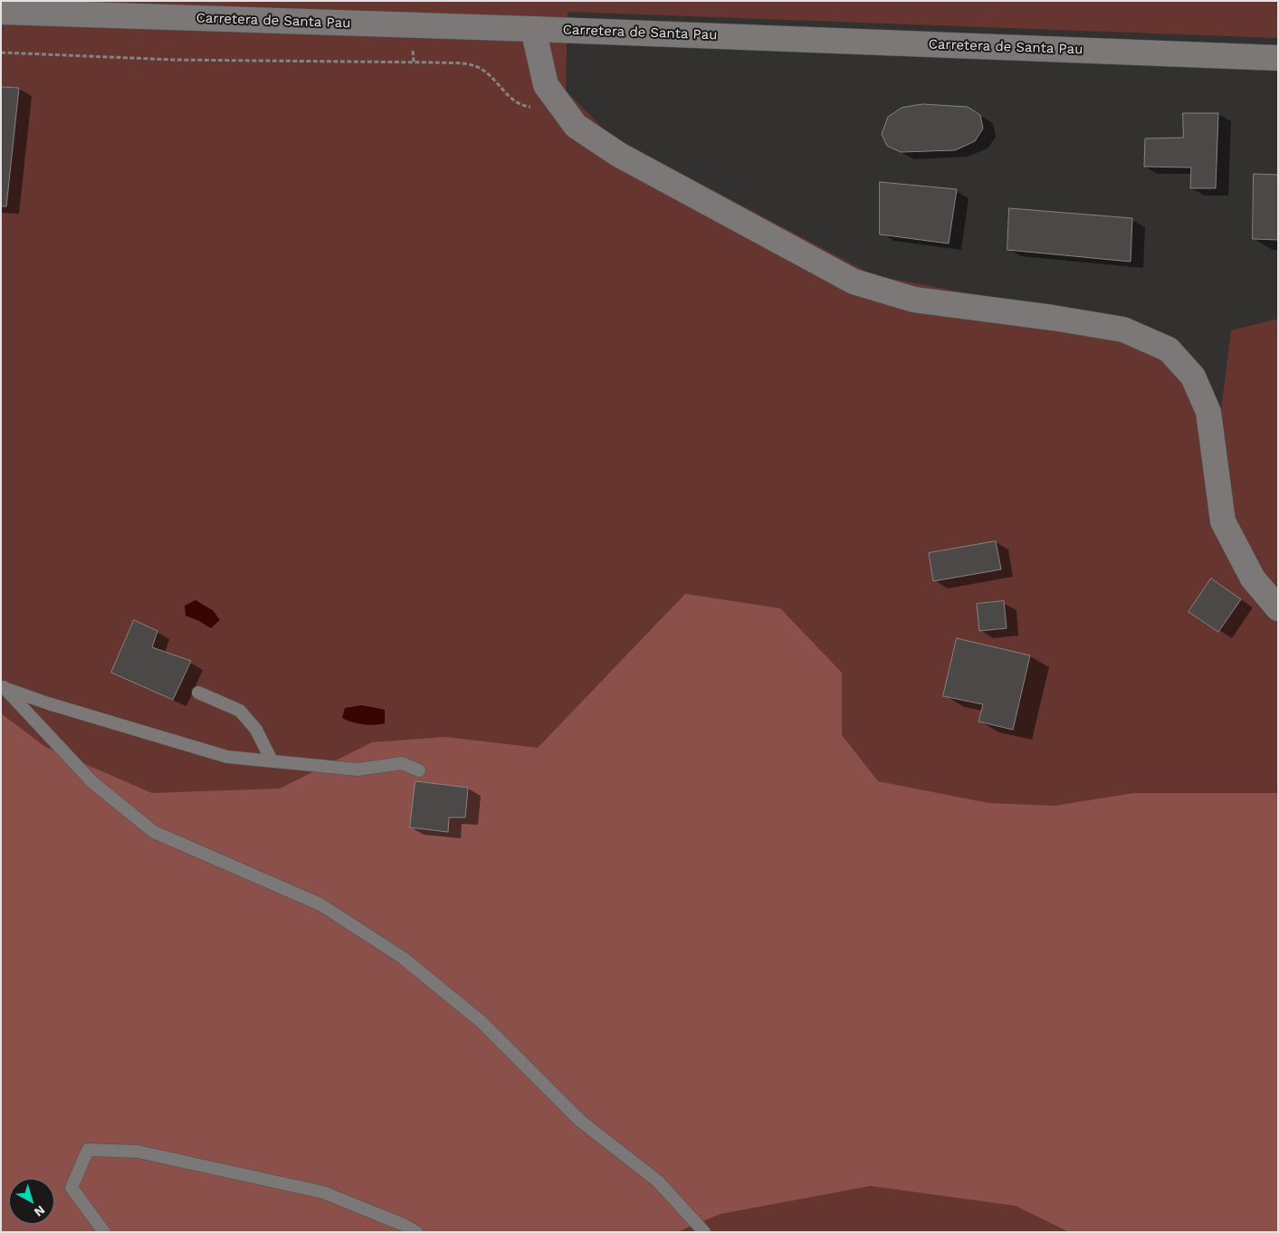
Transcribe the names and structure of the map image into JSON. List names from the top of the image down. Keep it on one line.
{"streets":{"main road":["Carretera de Santa Pau"]},"north":"bottom right"}
